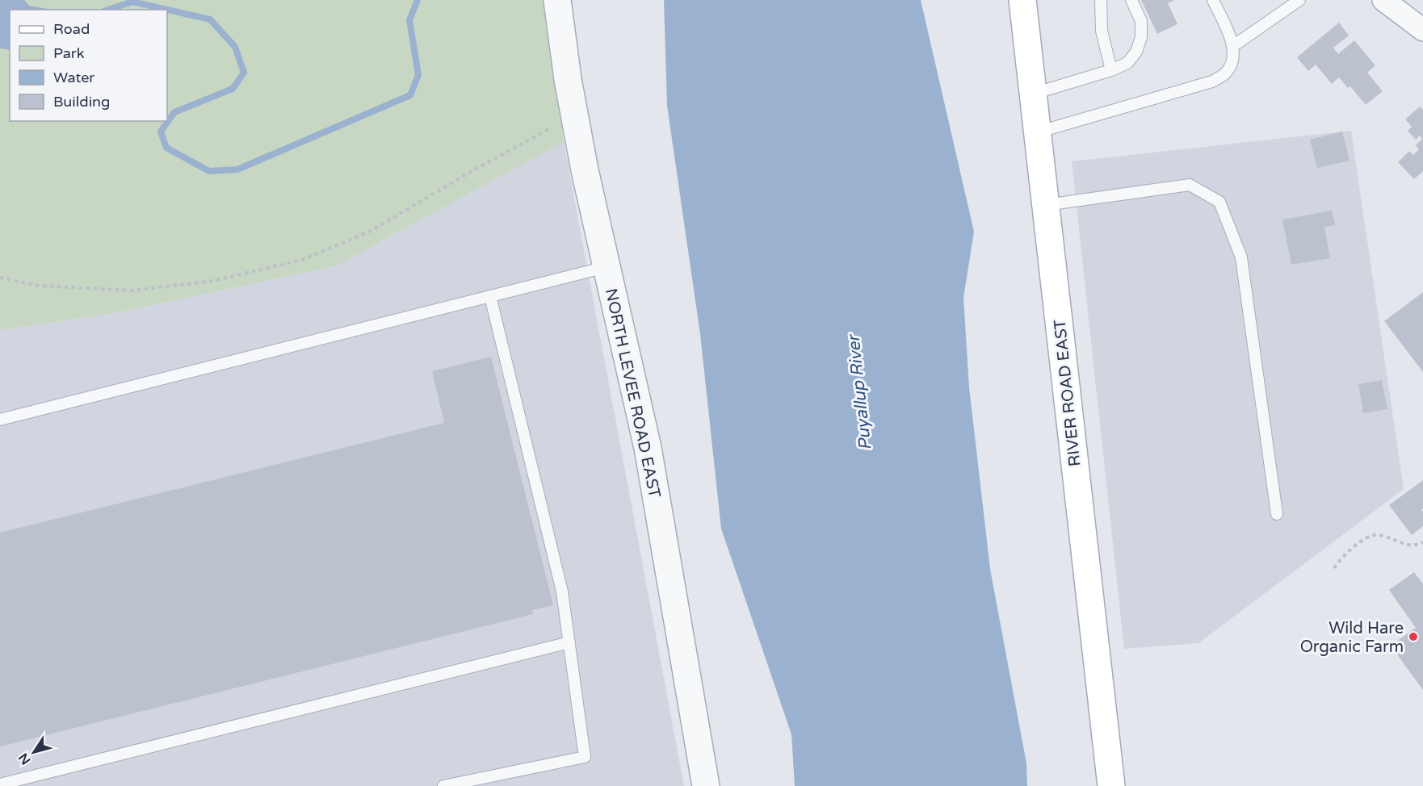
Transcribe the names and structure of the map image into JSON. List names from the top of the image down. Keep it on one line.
{"streets":{"main road":["RIVER ROAD EAST"],"street":["NORTH LEVEE ROAD EAST"]},"water":["Puyallup River"],"places":["Wild Hare Organic Farm"],"legend":["Road","Park","Water","Building"],"north":"bottom left"}
